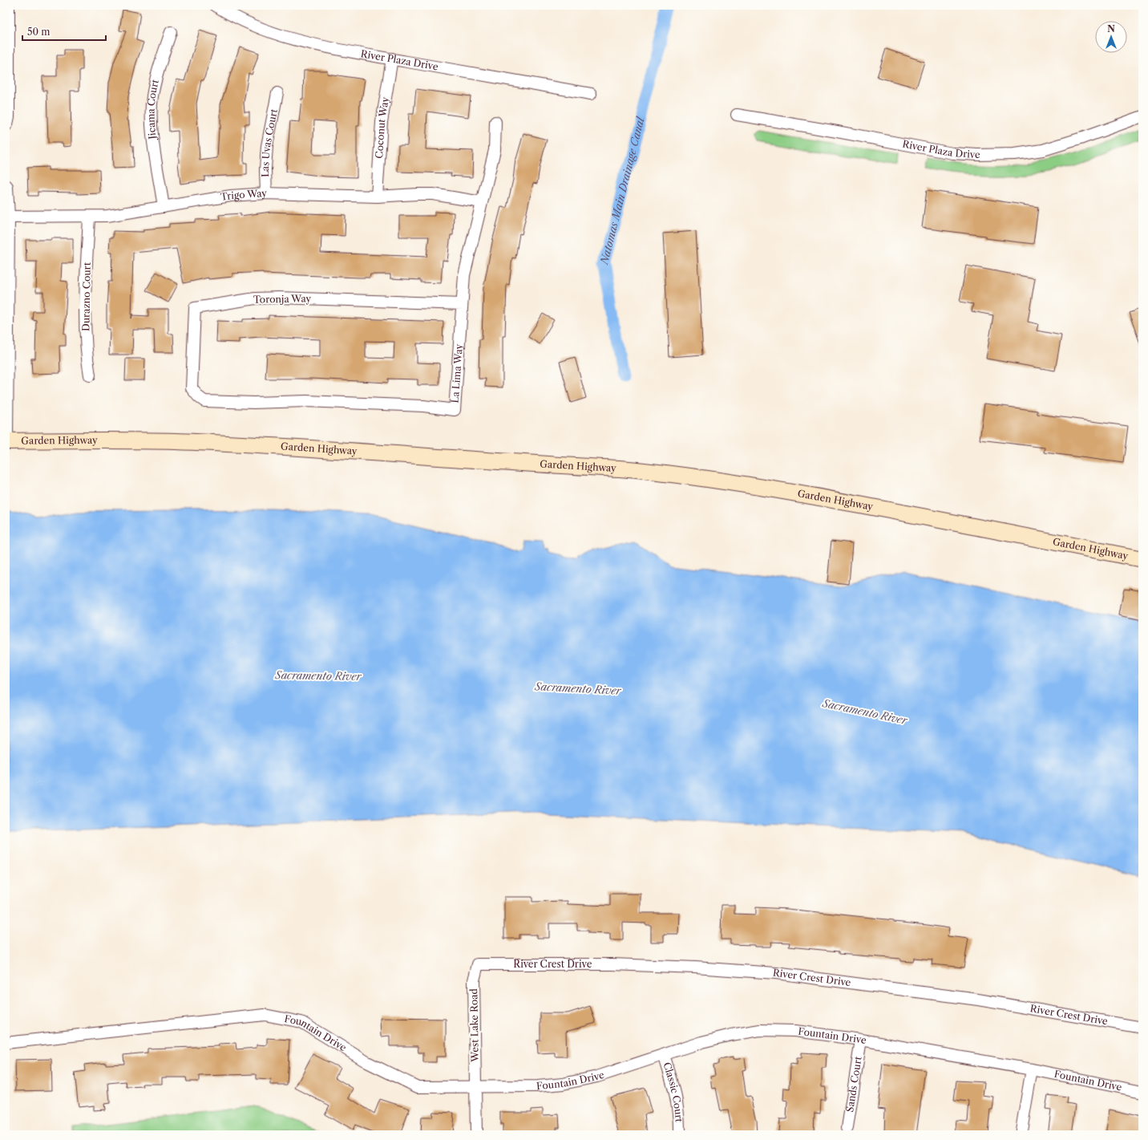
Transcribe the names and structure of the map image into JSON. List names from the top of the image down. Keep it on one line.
{"streets":{"main road":["Garden Highway"],"street":["River Plaza Drive","Jicama Court","Coconut Way","Las Uvas Court","Trigo Way","Durazno Court","Toronja Way","La Lima Way","River Crest Drive","West Lake Road","Fountain Drive","Sands Court","Classic Court"]},"crossings":[["River Plaza Drive","Coconut Way"],["Jicama Court","Trigo Way"],["Coconut Way","Trigo Way"],["Las Uvas Court","Trigo Way"],["Trigo Way","Durazno Court"],["Trigo Way","La Lima Way"],["Toronja Way","La Lima Way"],["River Crest Drive","West Lake Road"],["West Lake Road","Fountain Drive"],["Fountain Drive","Sands Court"],["Fountain Drive","Classic Court"]],"water":["Natomas Main Drainage Canal","Sacramento River"],"scale_bar":"50 m","north":"top"}
